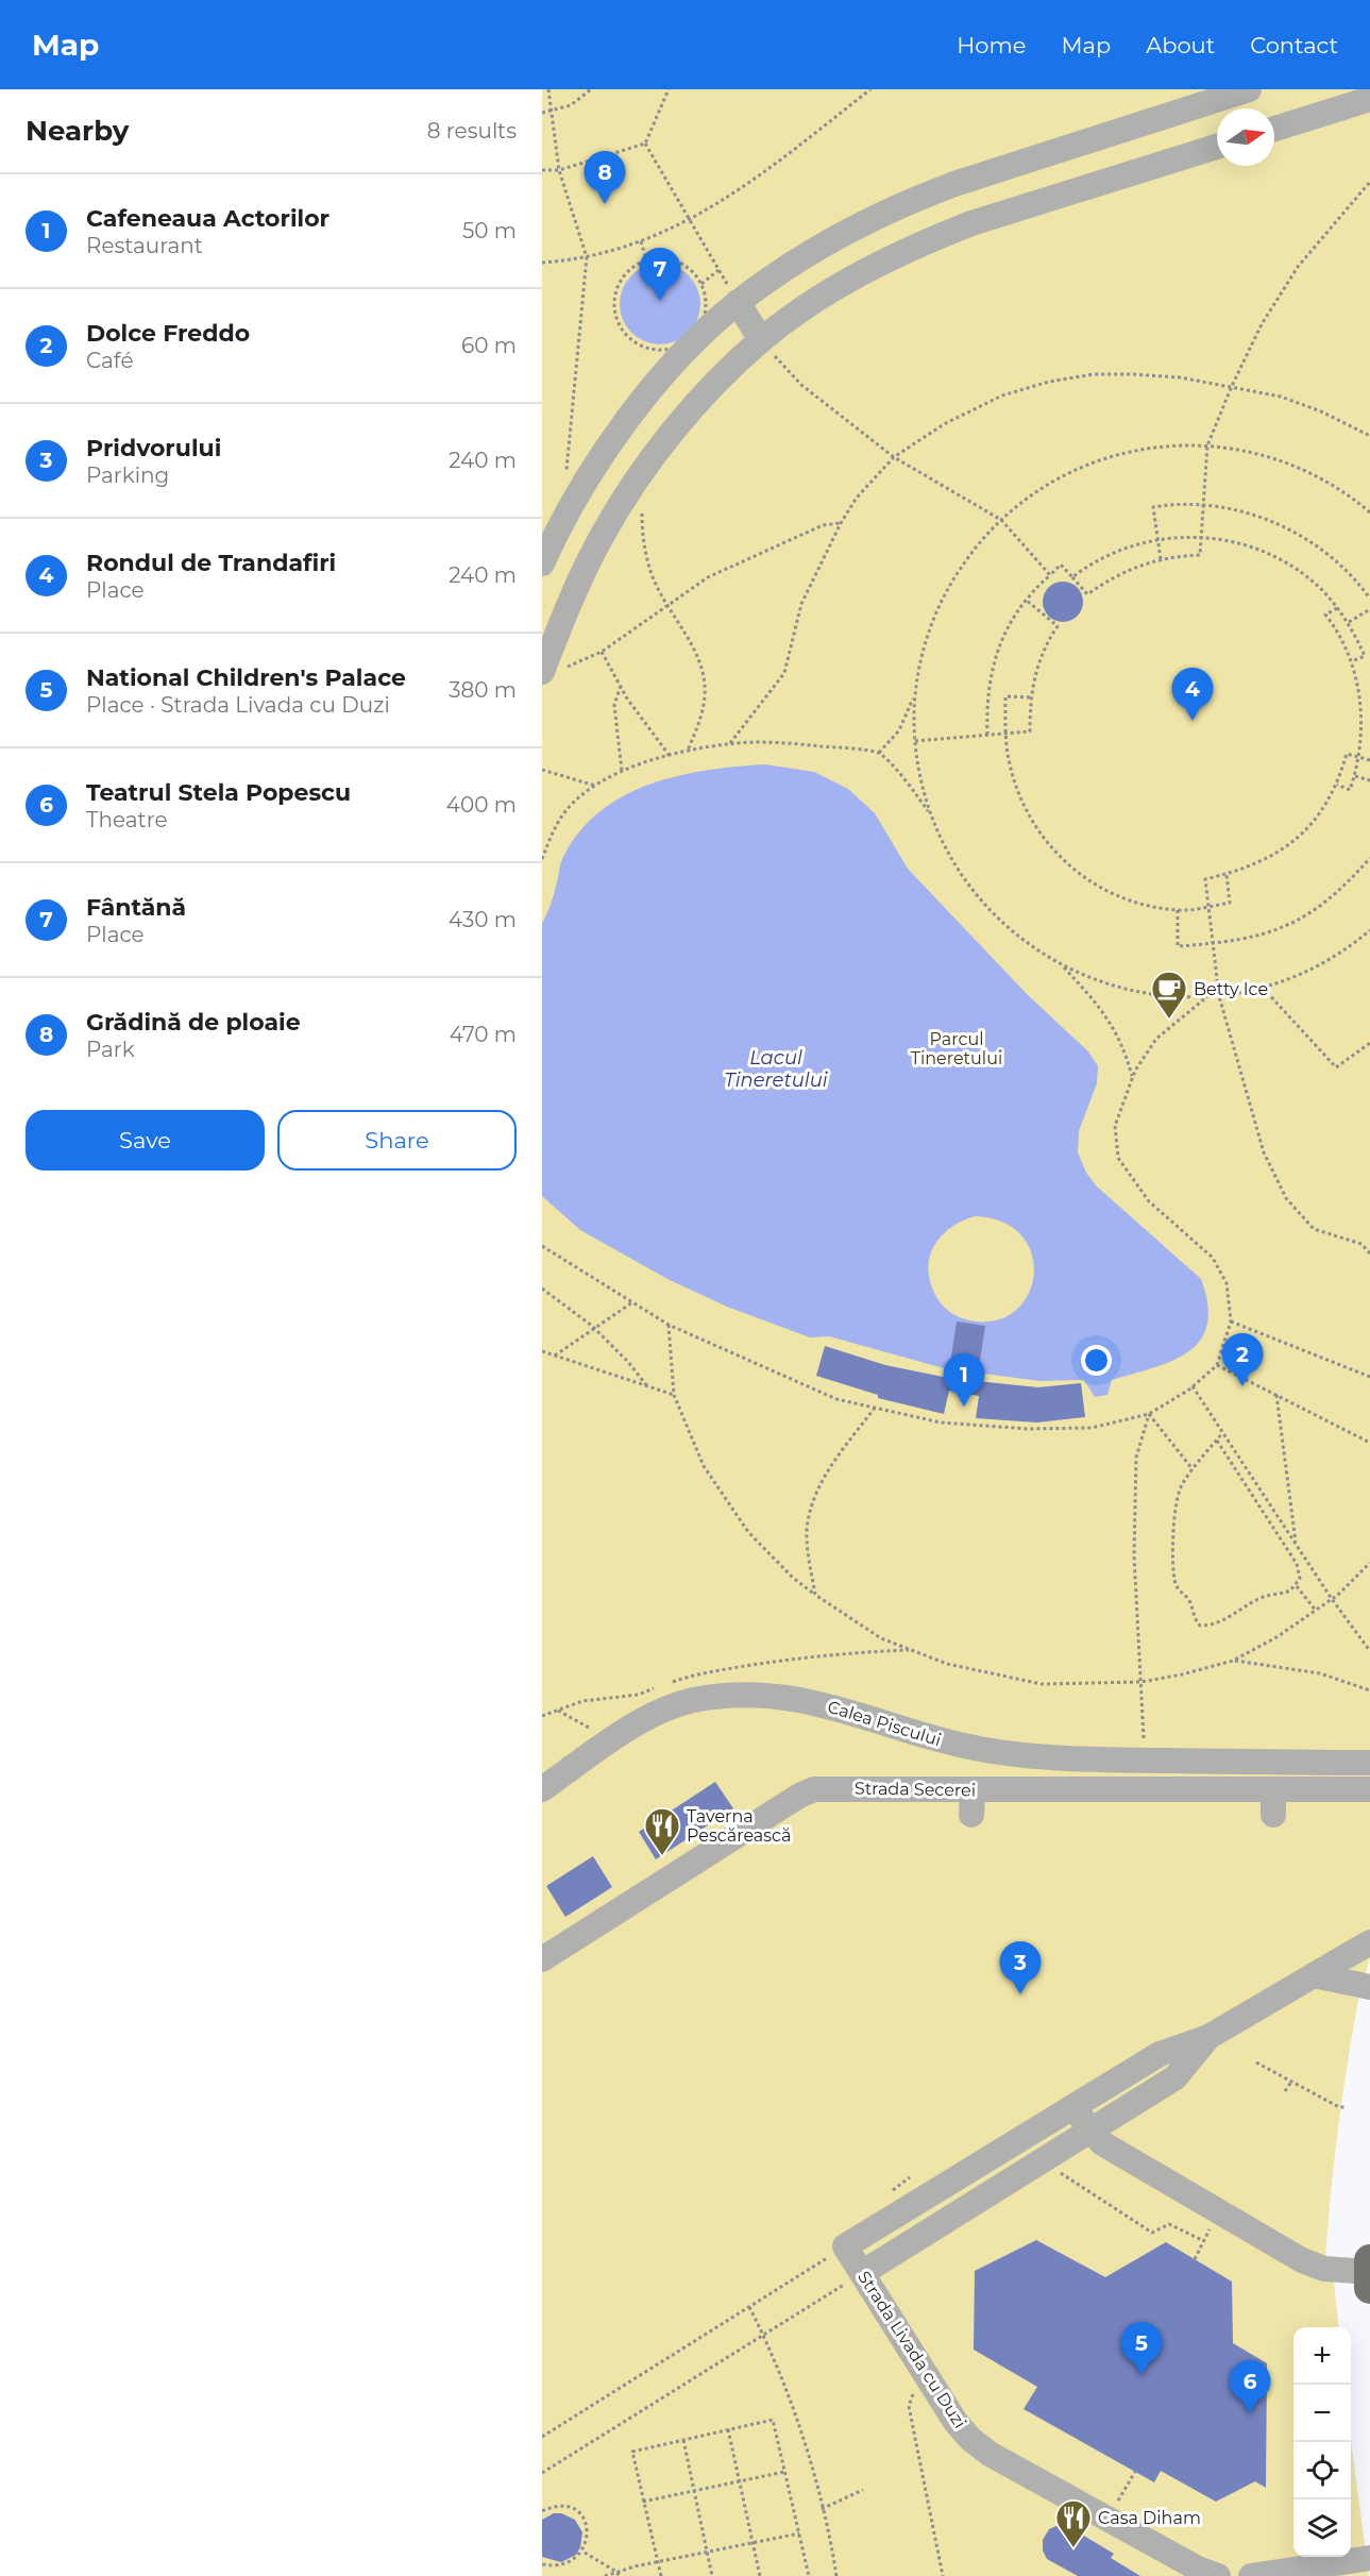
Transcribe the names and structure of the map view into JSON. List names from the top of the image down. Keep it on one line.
{"streets":{"street":["Calea Piscului","Strada Secerei","Strada Livada cu Duzi"]},"water":["Lacul Tineretului"],"parks":["Parcul Tineretului"],"places":{"cafe":["Betty Ice"],"restaurant":["Taverna Pescărească","Casa Diham"]},"north":"right","page":{"header":"Map","nav":["Home","Map","About","Contact"],"heading":["Nearby","8 results"],"pins":["8","7","4","2","1","3","5","6"],"list":[{"mark":"1","name":"Cafeneaua Actorilor","note":"Restaurant","value":"50 m"},{"mark":"2","name":"Dolce Freddo","note":"Café","value":"60 m"},{"mark":"3","name":"Pridvorului","note":"Parking","value":"240 m"},{"mark":"4","name":"Rondul de Trandafiri","note":"Place","value":"240 m"},{"mark":"5","name":"National Children's Palace","note":"Place · Strada Livada cu Duzi","value":"380 m"},{"mark":"6","name":"Teatrul Stela Popescu","note":"Theatre","value":"400 m"},{"mark":"7","name":"Fântănă","note":"Place","value":"430 m"},{"mark":"8","name":"Grădină de ploaie","note":"Park","value":"470 m"}],"buttons":["Save","Share"],"map_buttons":["+","−"]}}
